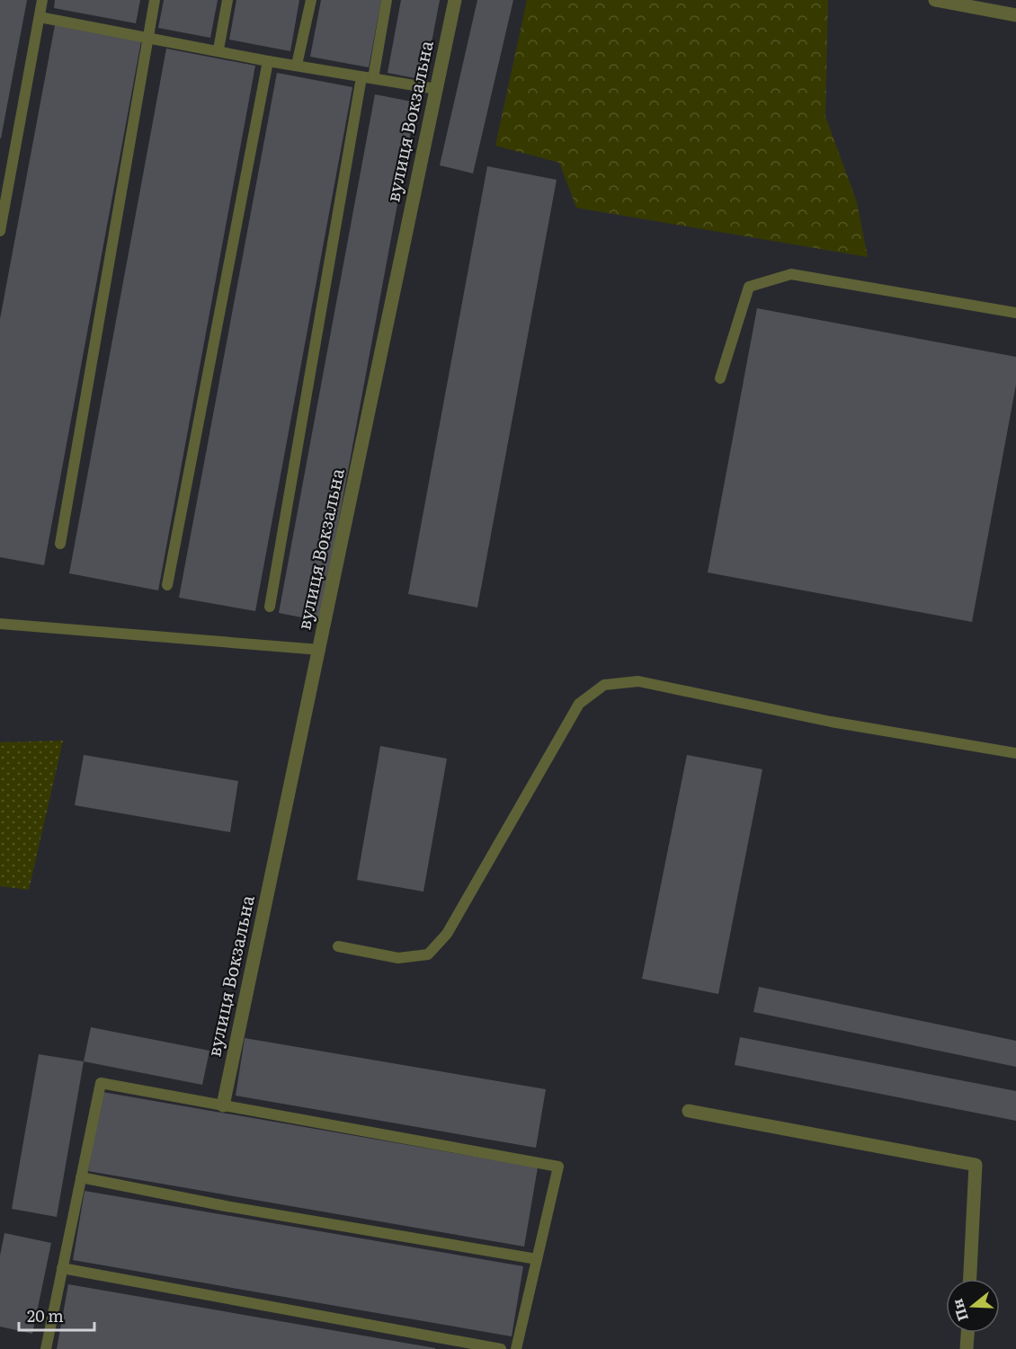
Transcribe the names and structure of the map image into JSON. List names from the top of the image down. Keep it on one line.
{"streets":{"street":["вулиця Вокзальна"]},"scale_bar":"20 m","north":"left"}
